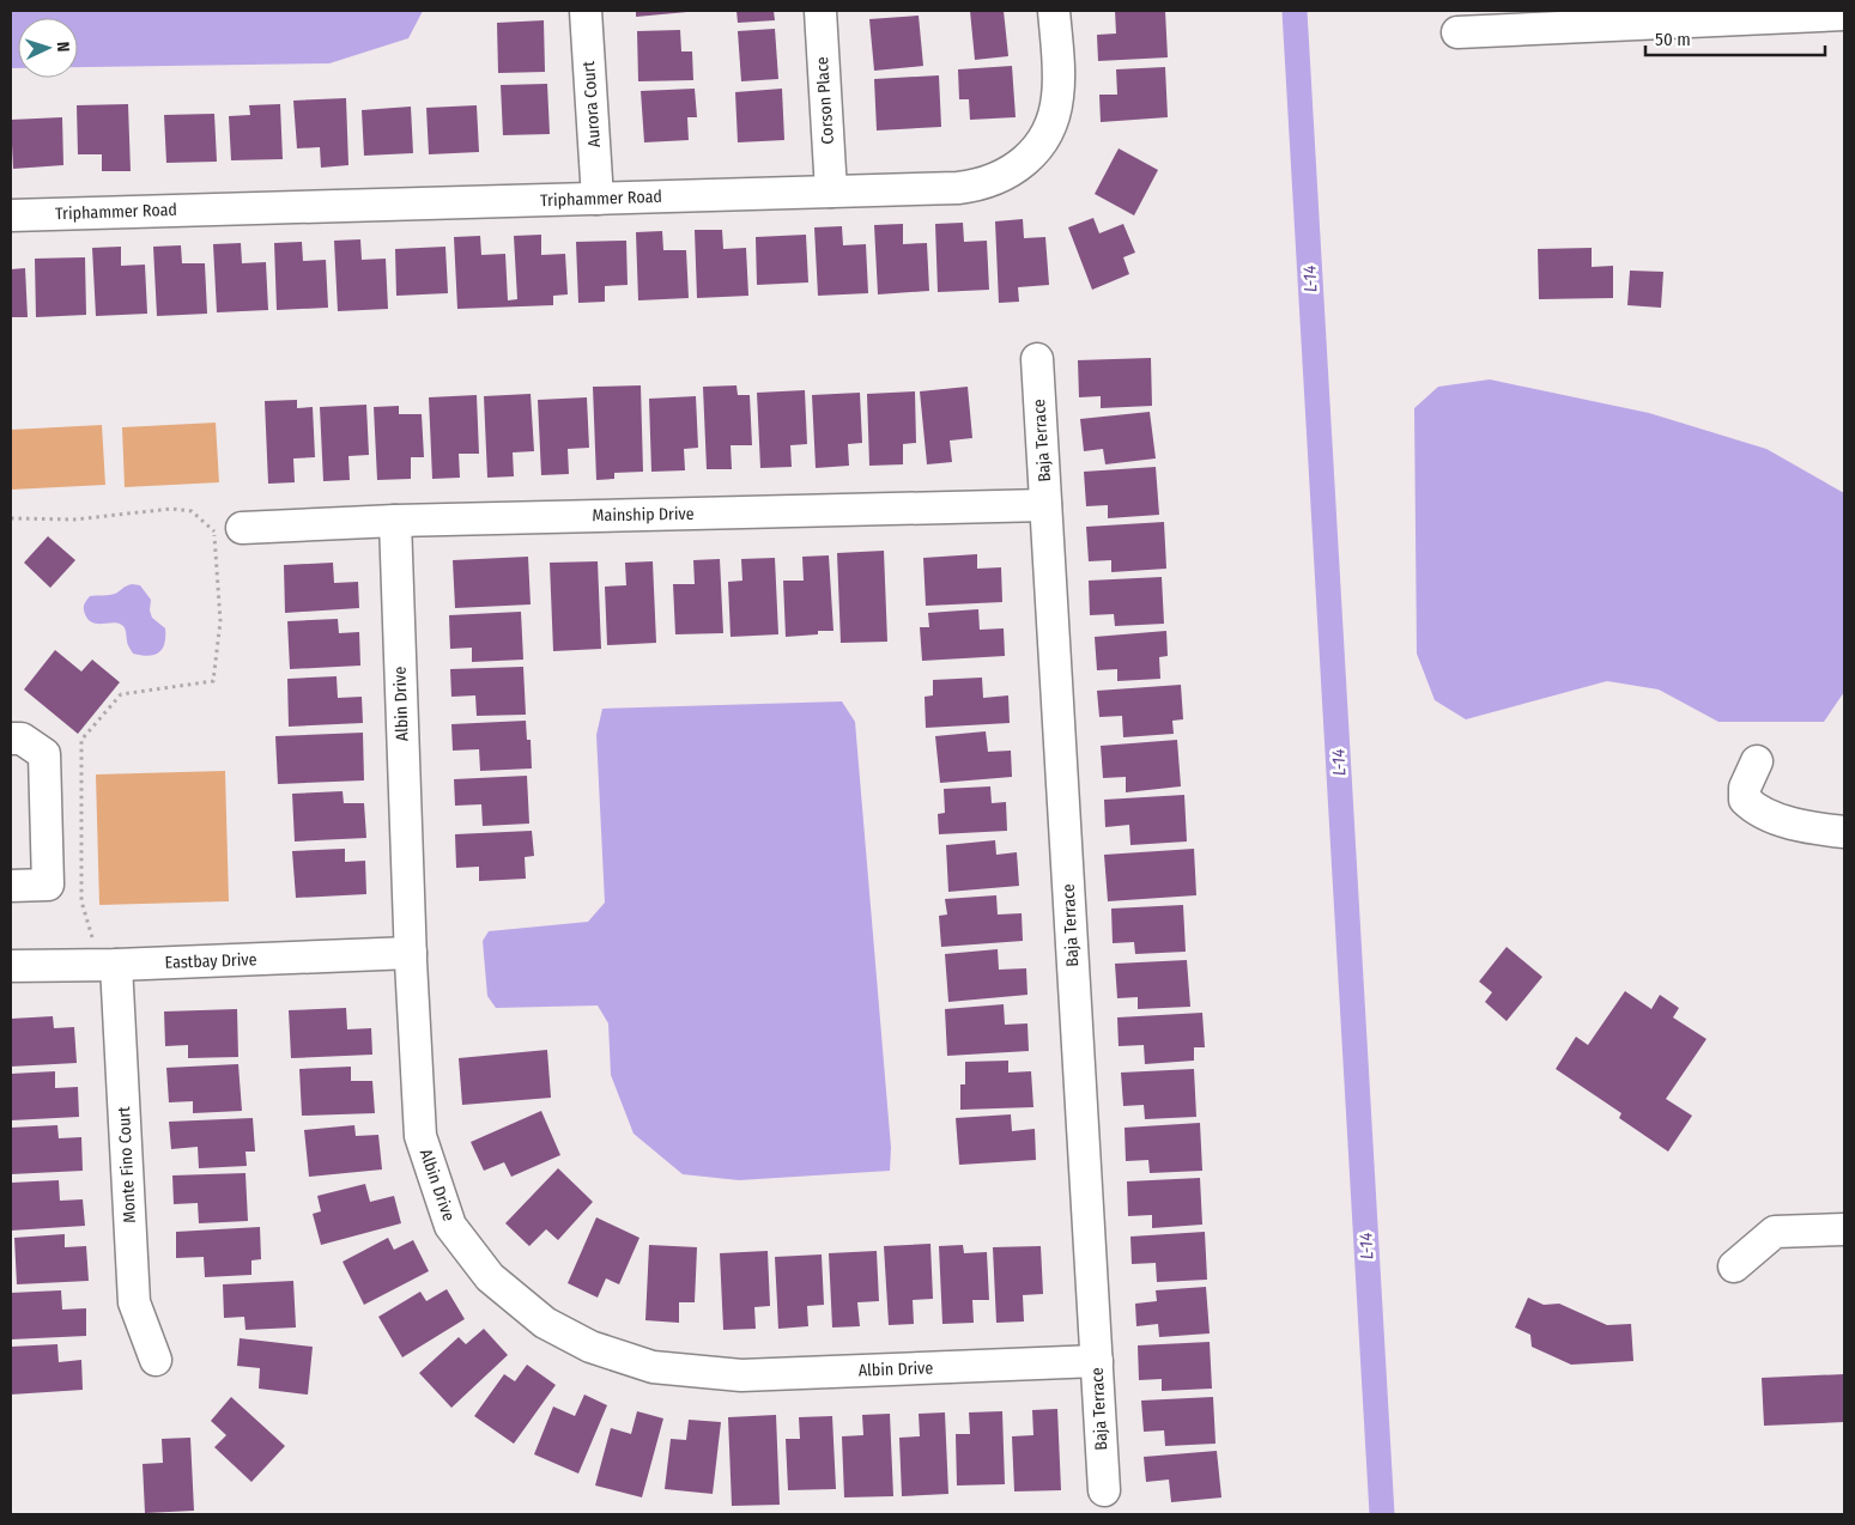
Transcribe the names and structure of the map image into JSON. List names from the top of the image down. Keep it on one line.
{"streets":{"street":["Corson Place","Aurora Court","Triphammer Road","Baja Terrace","Mainship Drive","Albin Drive","Eastbay Drive","Monte Fino Court"]},"crossings":[["Corson Place","Triphammer Road"],["Aurora Court","Triphammer Road"],["Baja Terrace","Mainship Drive"],["Baja Terrace","Albin Drive"],["Mainship Drive","Albin Drive"],["Albin Drive","Eastbay Drive"],["Eastbay Drive","Monte Fino Court"]],"water":["L-14"],"scale_bar":"50 m","north":"right"}
